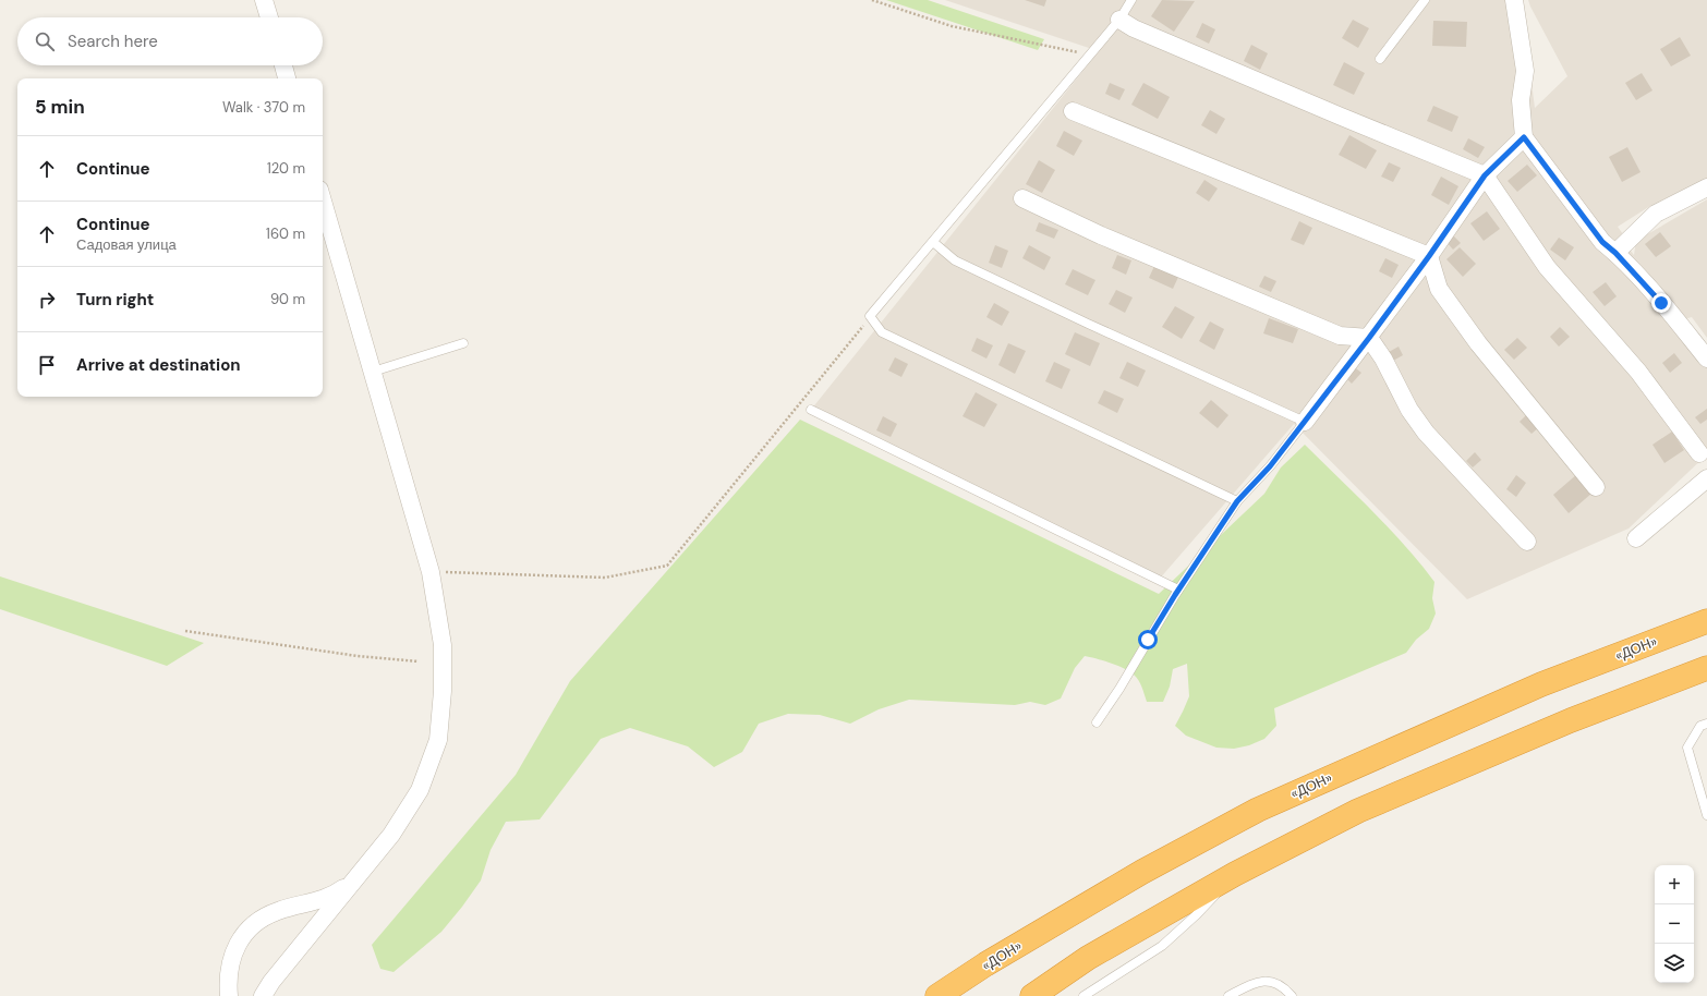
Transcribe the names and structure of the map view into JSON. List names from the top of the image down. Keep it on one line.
{"streets":{"highway":["«ДОН»"]},"page":{"search":"Search here","heading":["5 min","Walk · 370 m"],"list":[["Continue","120 m"],["Continue","Садовая улица","160 m"],["Turn right","90 m"],"Arrive at destination"],"map_buttons":["+","−"]}}
